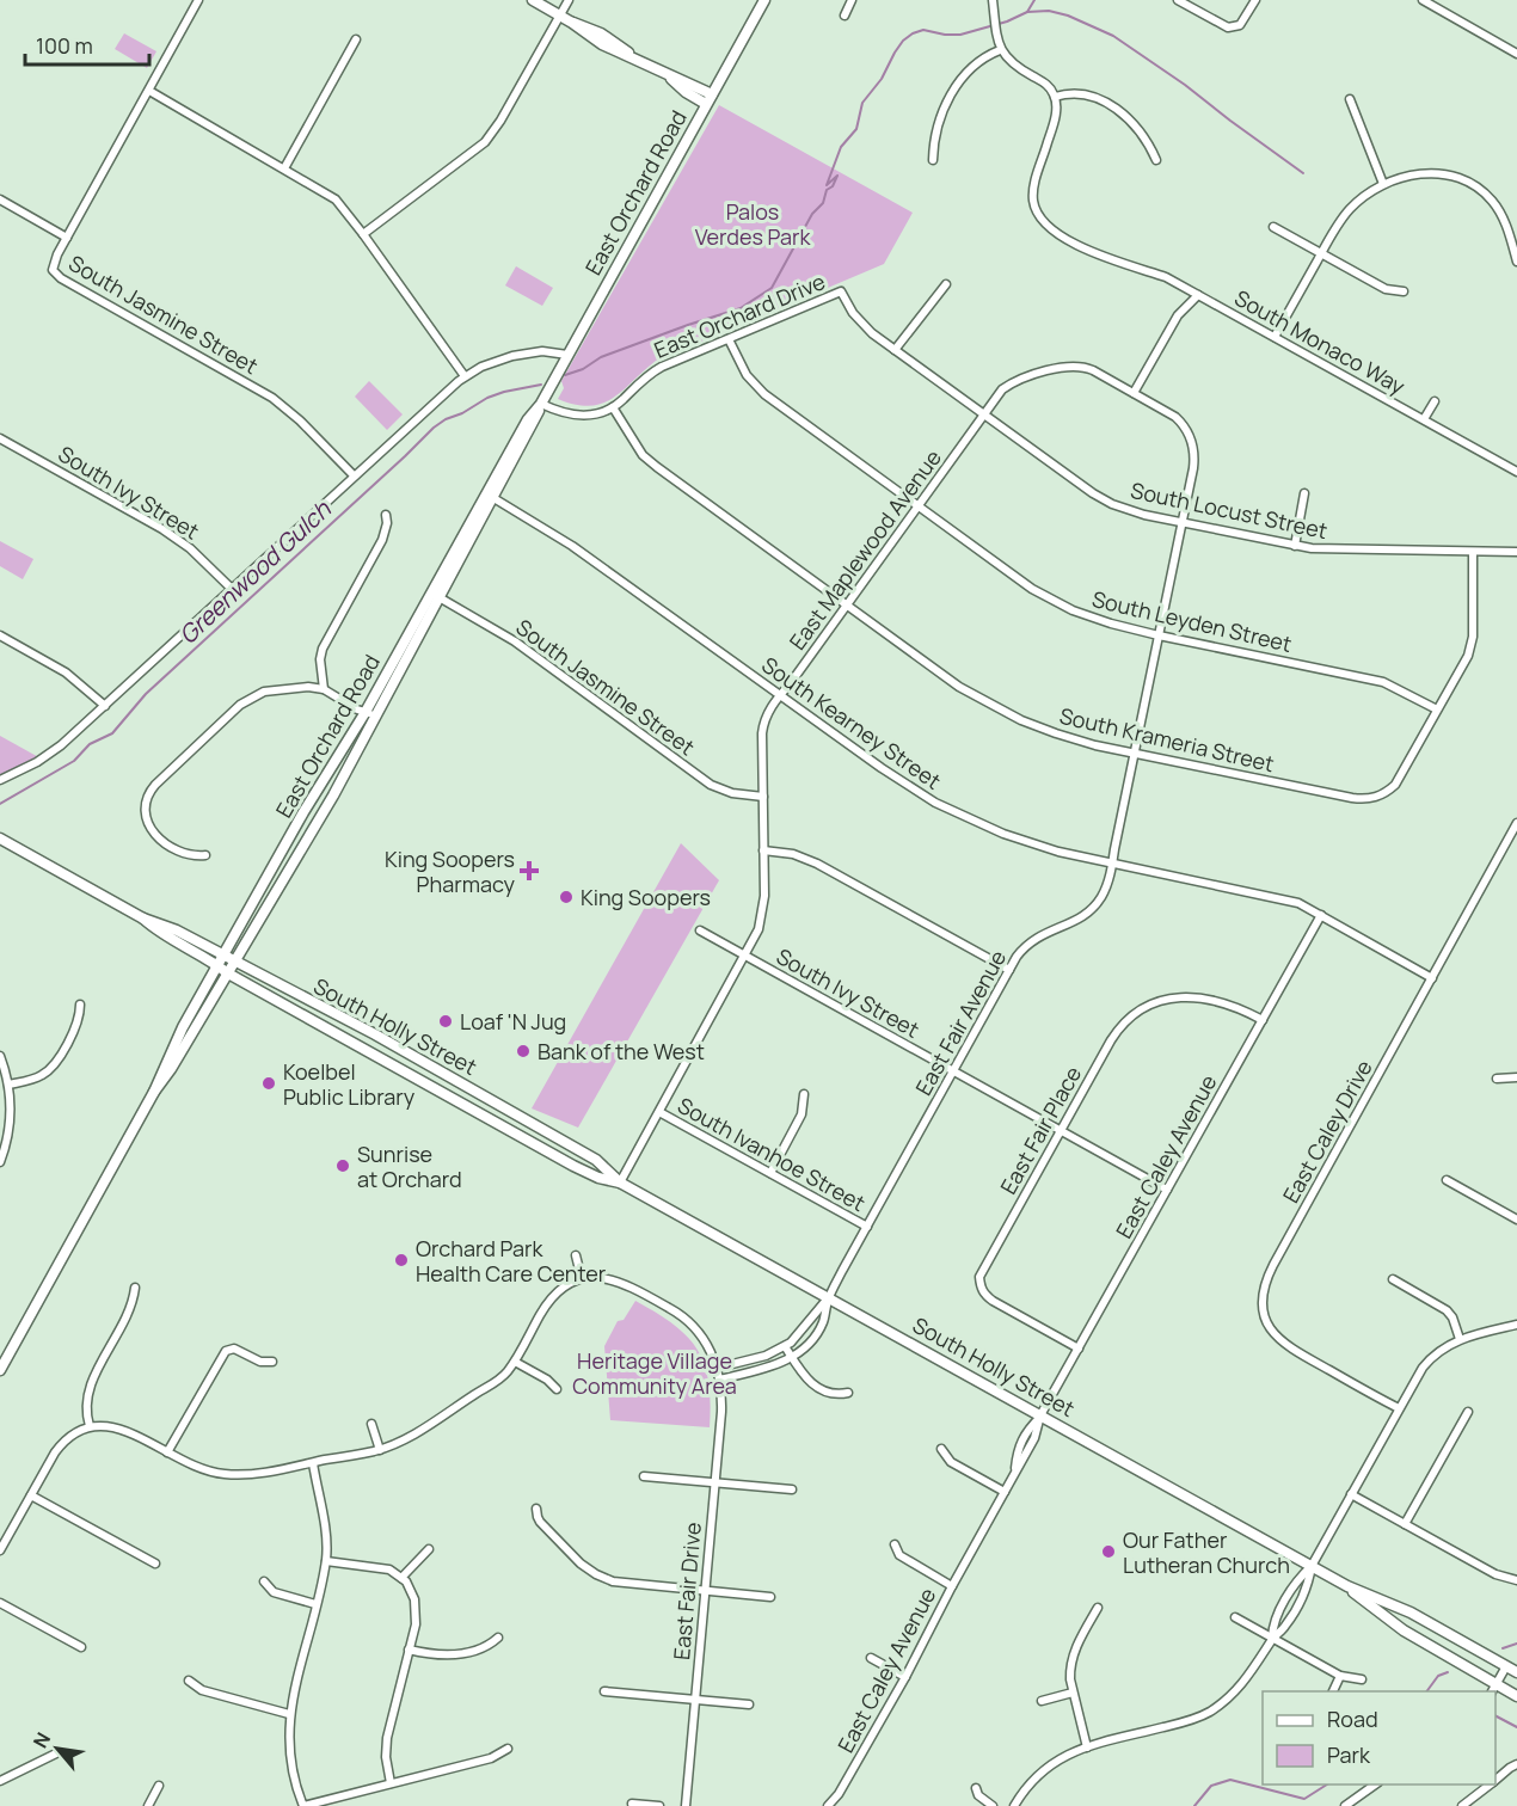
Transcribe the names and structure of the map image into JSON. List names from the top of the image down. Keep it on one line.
{"streets":{"main road":["East Orchard Road","South Holly Street"],"street":["South Jasmine Street","East Orchard Drive","South Monaco Way","South Ivy Street","South Locust Street","East Maplewood Avenue","South Leyden Street","South Kearney Street","South Krameria Street","East Fair Avenue","East Fair Place","East Caley Drive","South Ivanhoe Street","East Caley Avenue","East Fair Drive"]},"crossings":[["East Orchard Road","South Jasmine Street"],["East Orchard Road","East Orchard Drive"],["East Orchard Road","South Kearney Street"],["East Orchard Road","South Holly Street"],["South Jasmine Street","East Maplewood Avenue"],["East Orchard Drive","South Locust Street"],["East Orchard Drive","South Leyden Street"],["East Orchard Drive","South Krameria Street"],["South Ivy Street","East Maplewood Avenue"],["South Ivy Street","East Fair Avenue"],["South Ivy Street","East Fair Place"],["South Ivy Street","East Caley Avenue"],["South Locust Street","East Maplewood Avenue"],["South Locust Street","South Krameria Street"],["South Locust Street","East Fair Avenue"],["East Maplewood Avenue","South Leyden Street"],["East Maplewood Avenue","South Kearney Street"],["East Maplewood Avenue","South Krameria Street"],["East Maplewood Avenue","East Fair Avenue"],["East Maplewood Avenue","South Holly Street"],["East Maplewood Avenue","South Ivanhoe Street"],["South Leyden Street","South Krameria Street"],["South Leyden Street","East Fair Avenue"],["South Kearney Street","East Fair Avenue"],["South Kearney Street","East Caley Drive"],["South Kearney Street","East Caley Avenue"],["South Krameria Street","East Fair Avenue"],["East Fair Avenue","South Holly Street"],["East Fair Avenue","South Ivanhoe Street"],["East Fair Avenue","East Fair Drive"],["South Holly Street","East Caley Avenue"],["East Fair Place","East Caley Avenue"]],"water":["Greenwood Gulch"],"parks":["Palos Verdes Park","Heritage Village Community Area"],"places":{"health":["King Soopers Pharmacy"],"other":["King Soopers","Loaf 'N Jug","Bank of the West","Koelbel Public Library","Sunrise at Orchard","Orchard Park Health Care Center","Our Father Lutheran Church"]},"legend":["Road","Park"],"scale_bar":"100 m","north":"top left"}
